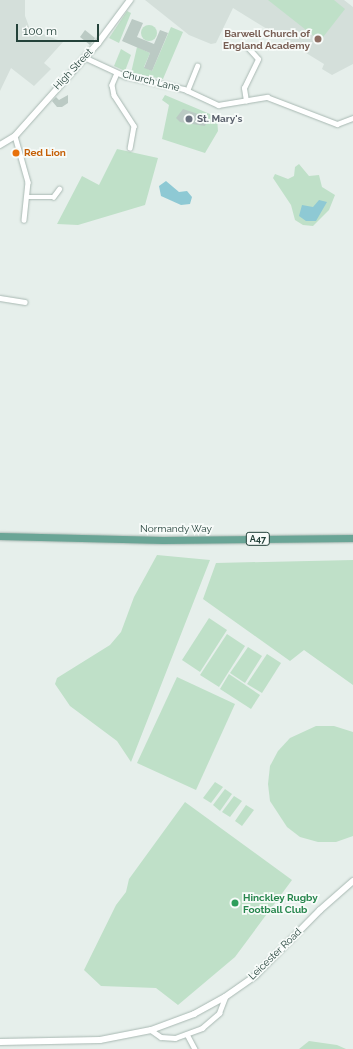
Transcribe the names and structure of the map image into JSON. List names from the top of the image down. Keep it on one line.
{"streets":{"main road":["High Street","Normandy Way","A47","Leicester Road"],"street":["Church Lane"]},"crossings":[["High Street","Church Lane"]],"places":["Barwell Church of England Academy","St. Mary's","Red Lion","Hinckley Rugby Football Club"],"scale_bar":"100 m"}
